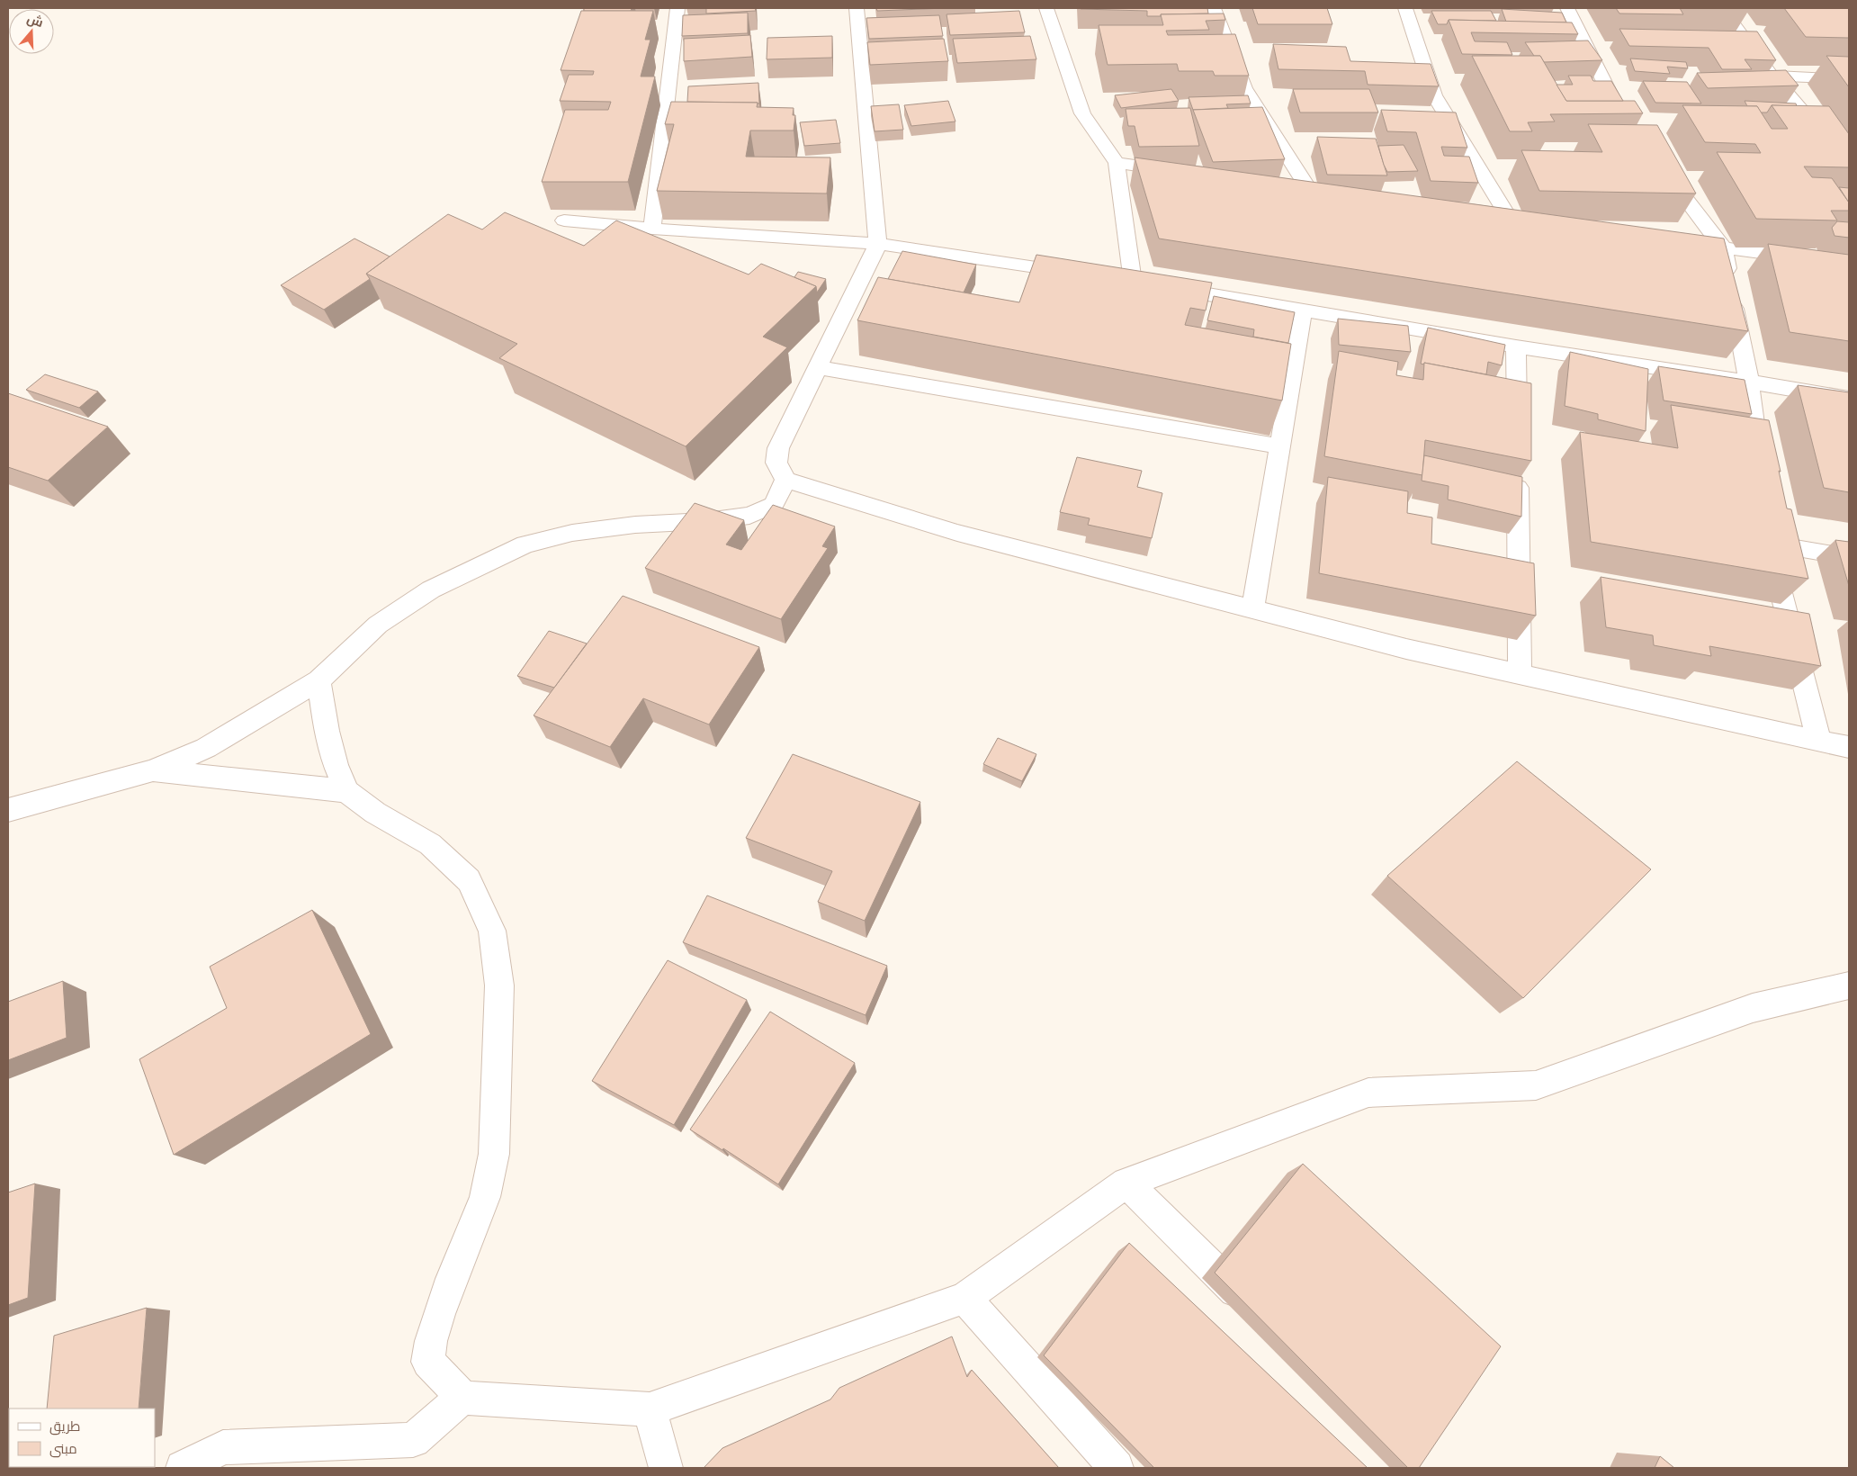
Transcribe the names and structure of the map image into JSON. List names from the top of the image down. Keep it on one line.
{"legend":["طريق","مبنى"],"north":"top"}
